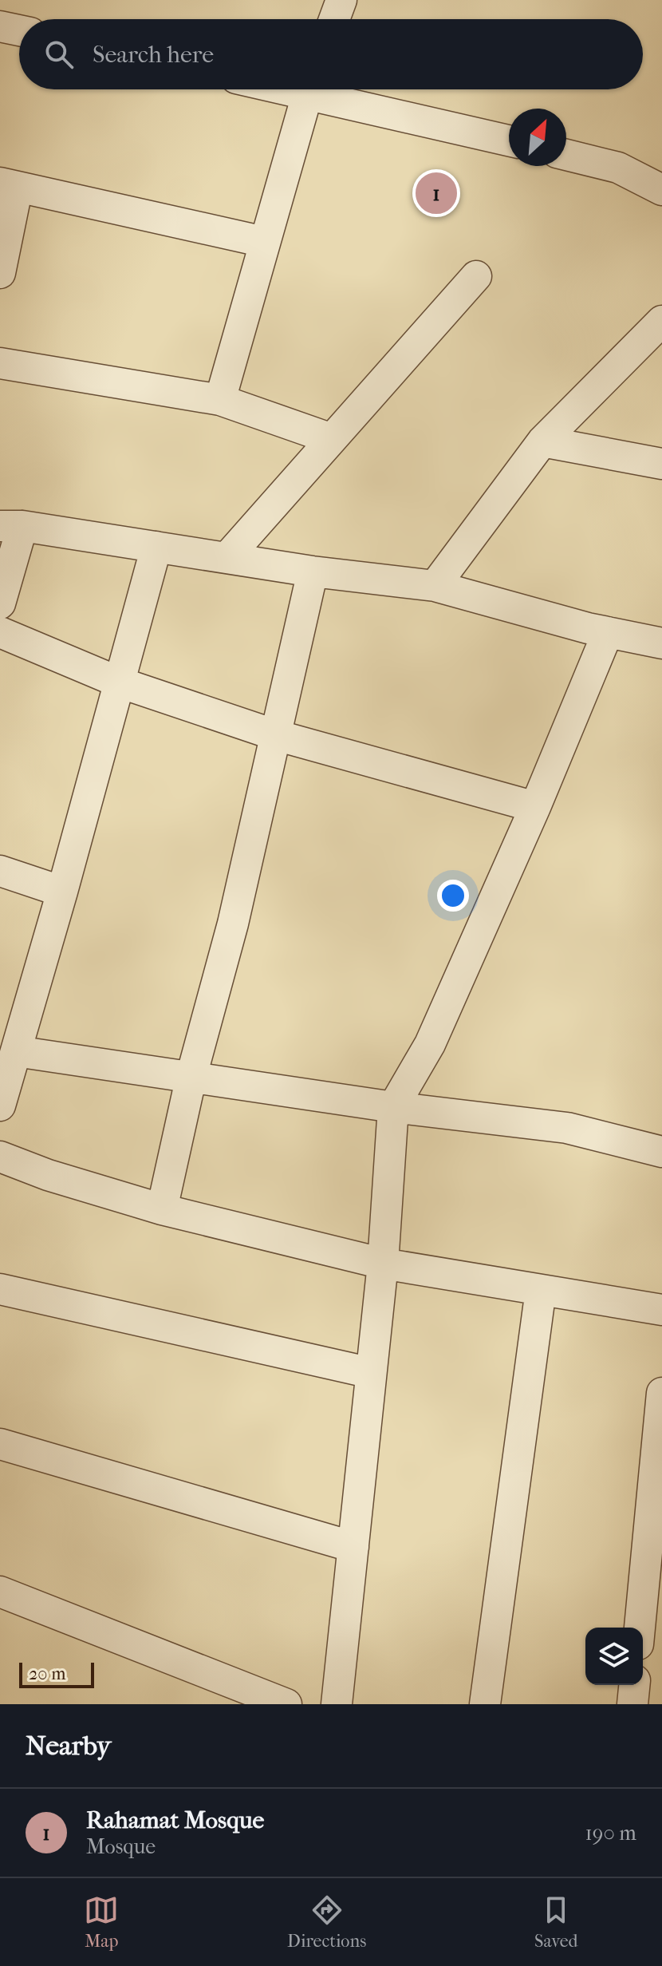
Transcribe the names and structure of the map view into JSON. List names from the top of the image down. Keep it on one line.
{"scale_bar":"20 m","north":"top right","page":{"search":"Search here","pins":"1","scale":"20 m","heading":"Nearby","list":[{"mark":"1","name":"Rahamat Mosque","note":"Mosque","value":"190 m"}],"nav":["Map","Directions","Saved"]}}
